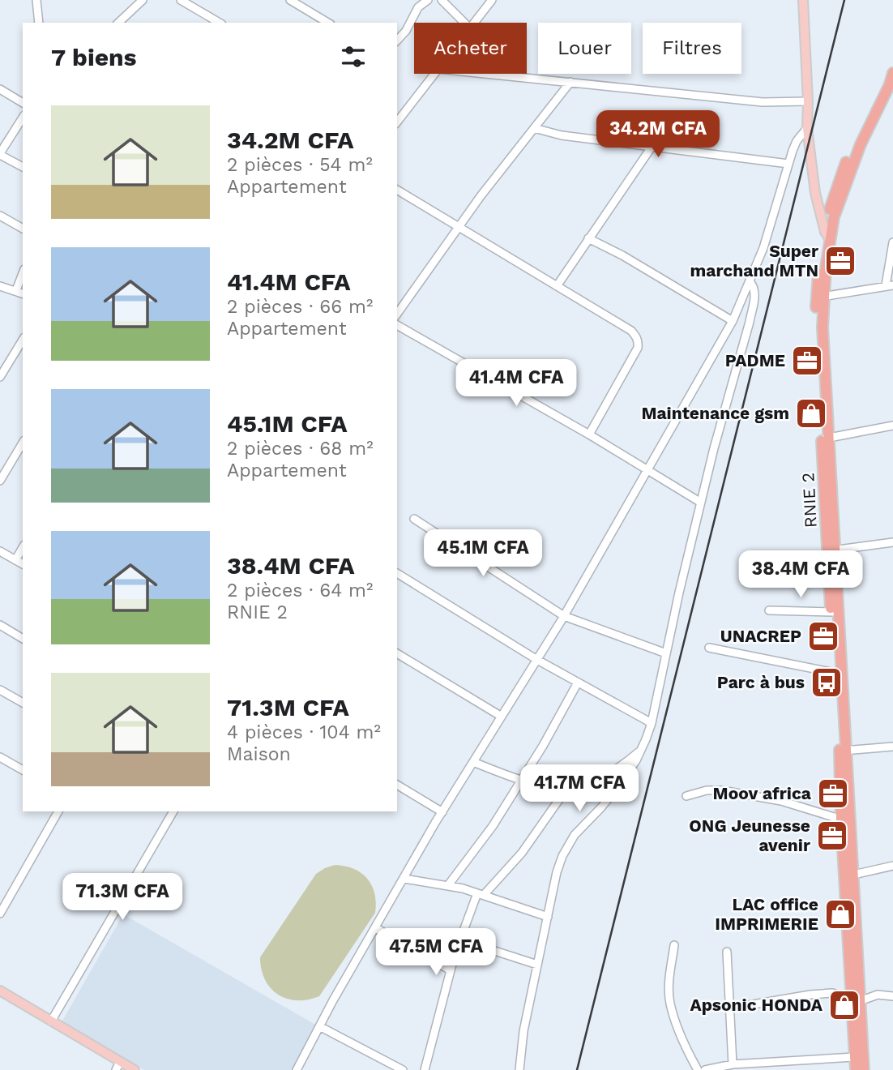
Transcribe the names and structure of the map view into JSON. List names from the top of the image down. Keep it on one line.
{"streets":{"highway":["RNIE 2"]},"places":{"office":["Super marchand MTN","PADME","UNACREP","Moov africa","ONG Jeunesse avenir"],"shop":["Maintenance gsm","LAC office IMPRIMERIE","Apsonic HONDA"],"bus stop":["Parc à bus"]},"page":{"chip":["Acheter","Louer","Filtres"],"heading":"7 biens","list":[{"name":"34.2M CFA","note":"2 pièces · 54 m² · Appartement"},{"name":"41.4M CFA","note":"2 pièces · 66 m² · Appartement"},{"name":"45.1M CFA","note":"2 pièces · 68 m² · Appartement"},{"name":"38.4M CFA","note":"2 pièces · 64 m² · RNIE 2"},{"name":"71.3M CFA","note":"4 pièces · 104 m² · Maison"}],"price":["34.2M CFA","41.4M CFA","45.1M CFA","38.4M CFA","41.7M CFA","71.3M CFA","47.5M CFA"]}}
